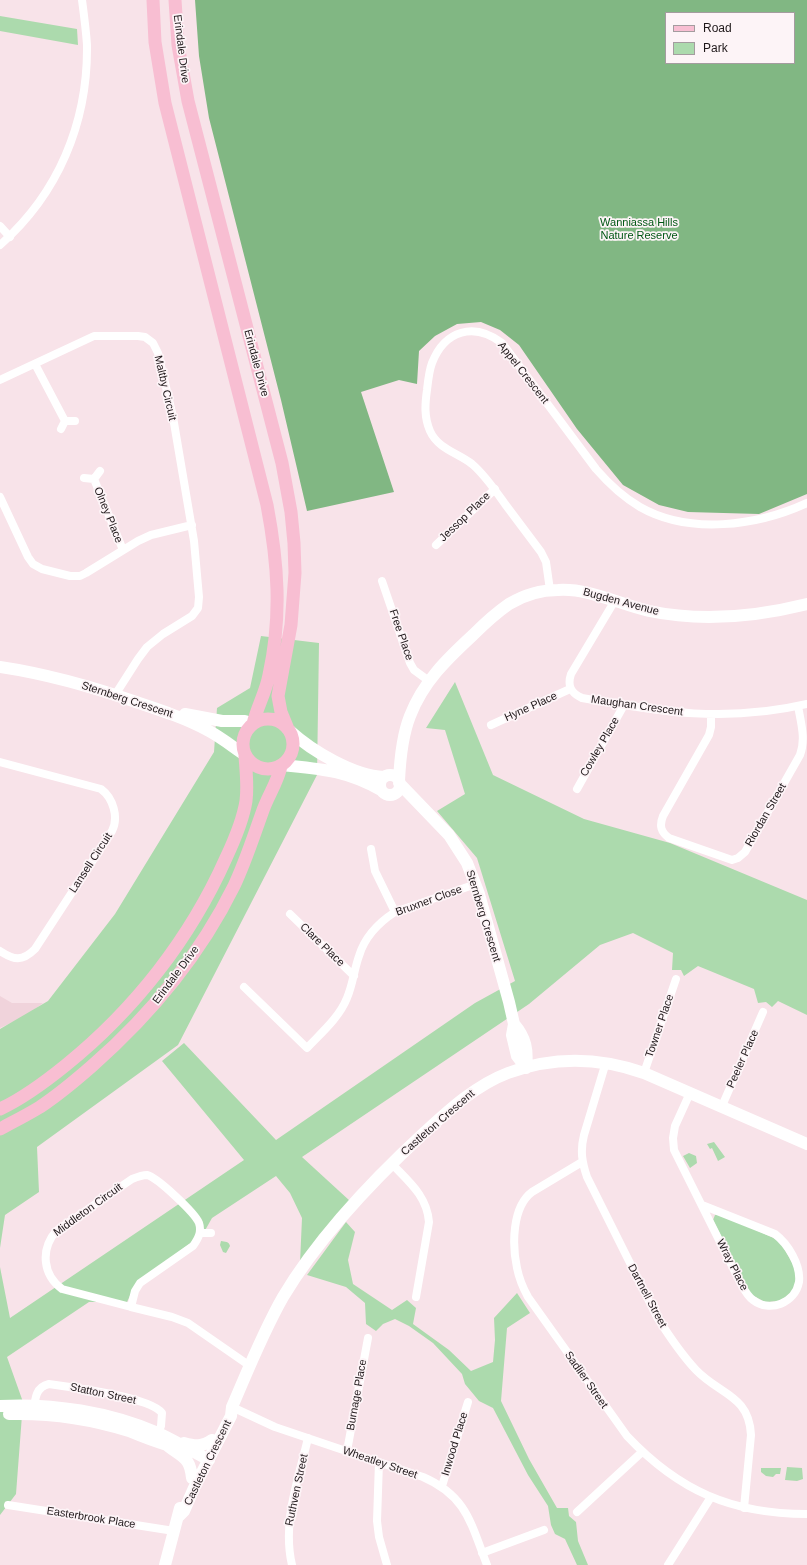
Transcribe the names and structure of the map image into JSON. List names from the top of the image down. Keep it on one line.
{"streets":{"main road":["Erindale Drive"],"street":["Appel Crescent","Maltby Circuit","Olney Place","Jessop Place","Bugden Avenue","Free Place","Sternberg Crescent","Maughan Crescent","Hyne Place","Cowley Place","Riordan Street","Lansell Circuit","Bruxner Close","Clare Place","Towner Place","Peeler Place","Castleton Crescent","Middleton Circuit","Wray Place","Dartnell Street","Sadlier Street","Statton Street","Burnage Place","Inwood Place","Wheatley Street","Ruthven Street","Easterbrook Place"]},"crossings":[["Erindale Drive","Sternberg Crescent"],["Appel Crescent","Jessop Place"],["Appel Crescent","Bugden Avenue"],["Maltby Circuit","Sternberg Crescent"],["Bugden Avenue","Free Place"],["Bugden Avenue","Sternberg Crescent"],["Sternberg Crescent","Bruxner Close"],["Sternberg Crescent","Castleton Crescent"],["Maughan Crescent","Hyne Place"],["Maughan Crescent","Cowley Place"],["Maughan Crescent","Riordan Street"],["Bruxner Close","Clare Place"],["Towner Place","Castleton Crescent"],["Peeler Place","Castleton Crescent"],["Castleton Crescent","Middleton Circuit"],["Castleton Crescent","Wray Place"],["Castleton Crescent","Dartnell Street"],["Castleton Crescent","Statton Street"],["Castleton Crescent","Wheatley Street"],["Castleton Crescent","Easterbrook Place"],["Dartnell Street","Sadlier Street"],["Burnage Place","Wheatley Street"],["Inwood Place","Wheatley Street"],["Wheatley Street","Ruthven Street"]],"parks":["Wanniassa Hills Nature Reserve"],"legend":["Road","Park"]}
